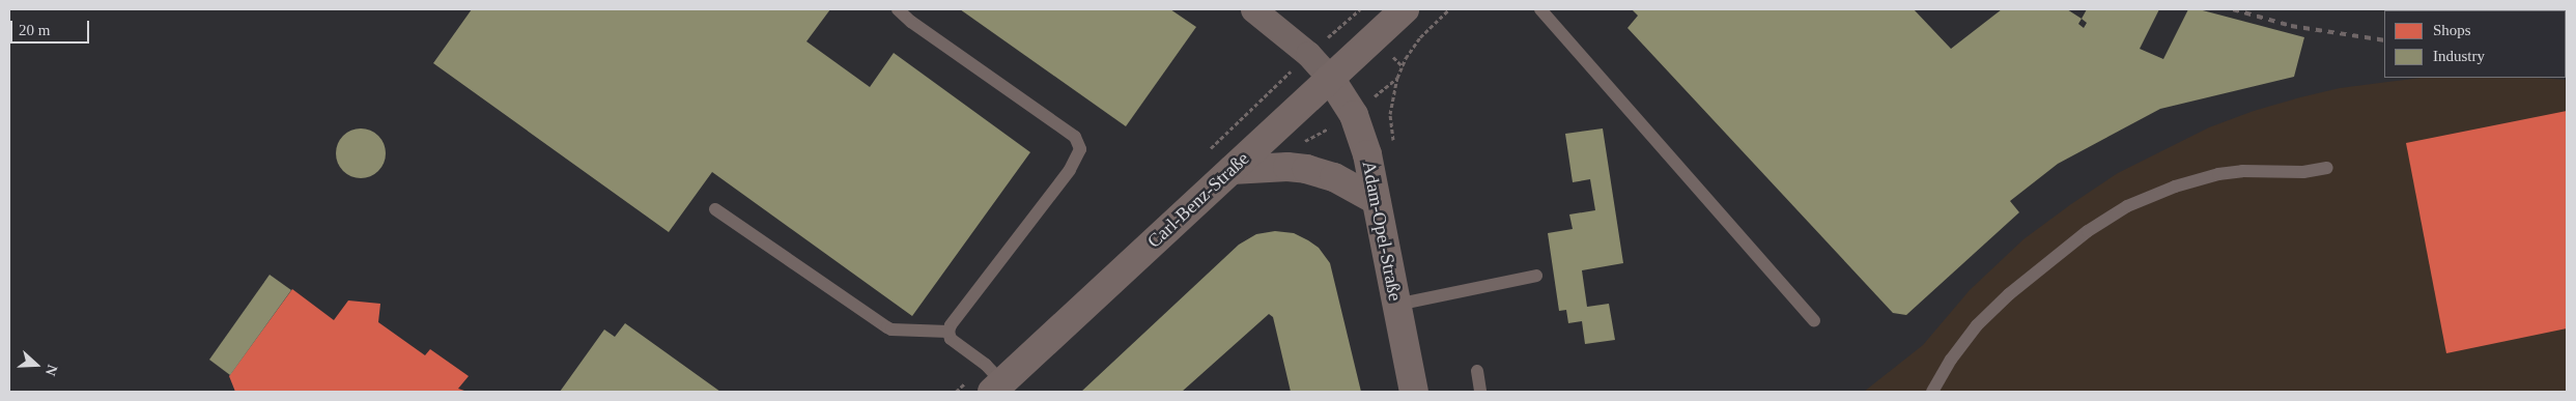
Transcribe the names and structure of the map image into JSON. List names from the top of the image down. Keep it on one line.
{"streets":{"main road":["Carl-Benz-Straße","Adam-Opel-Straße"]},"crossings":[["Carl-Benz-Straße","Adam-Opel-Straße"]],"legend":["Shops","Industry"],"scale_bar":"20 m","north":"right"}
